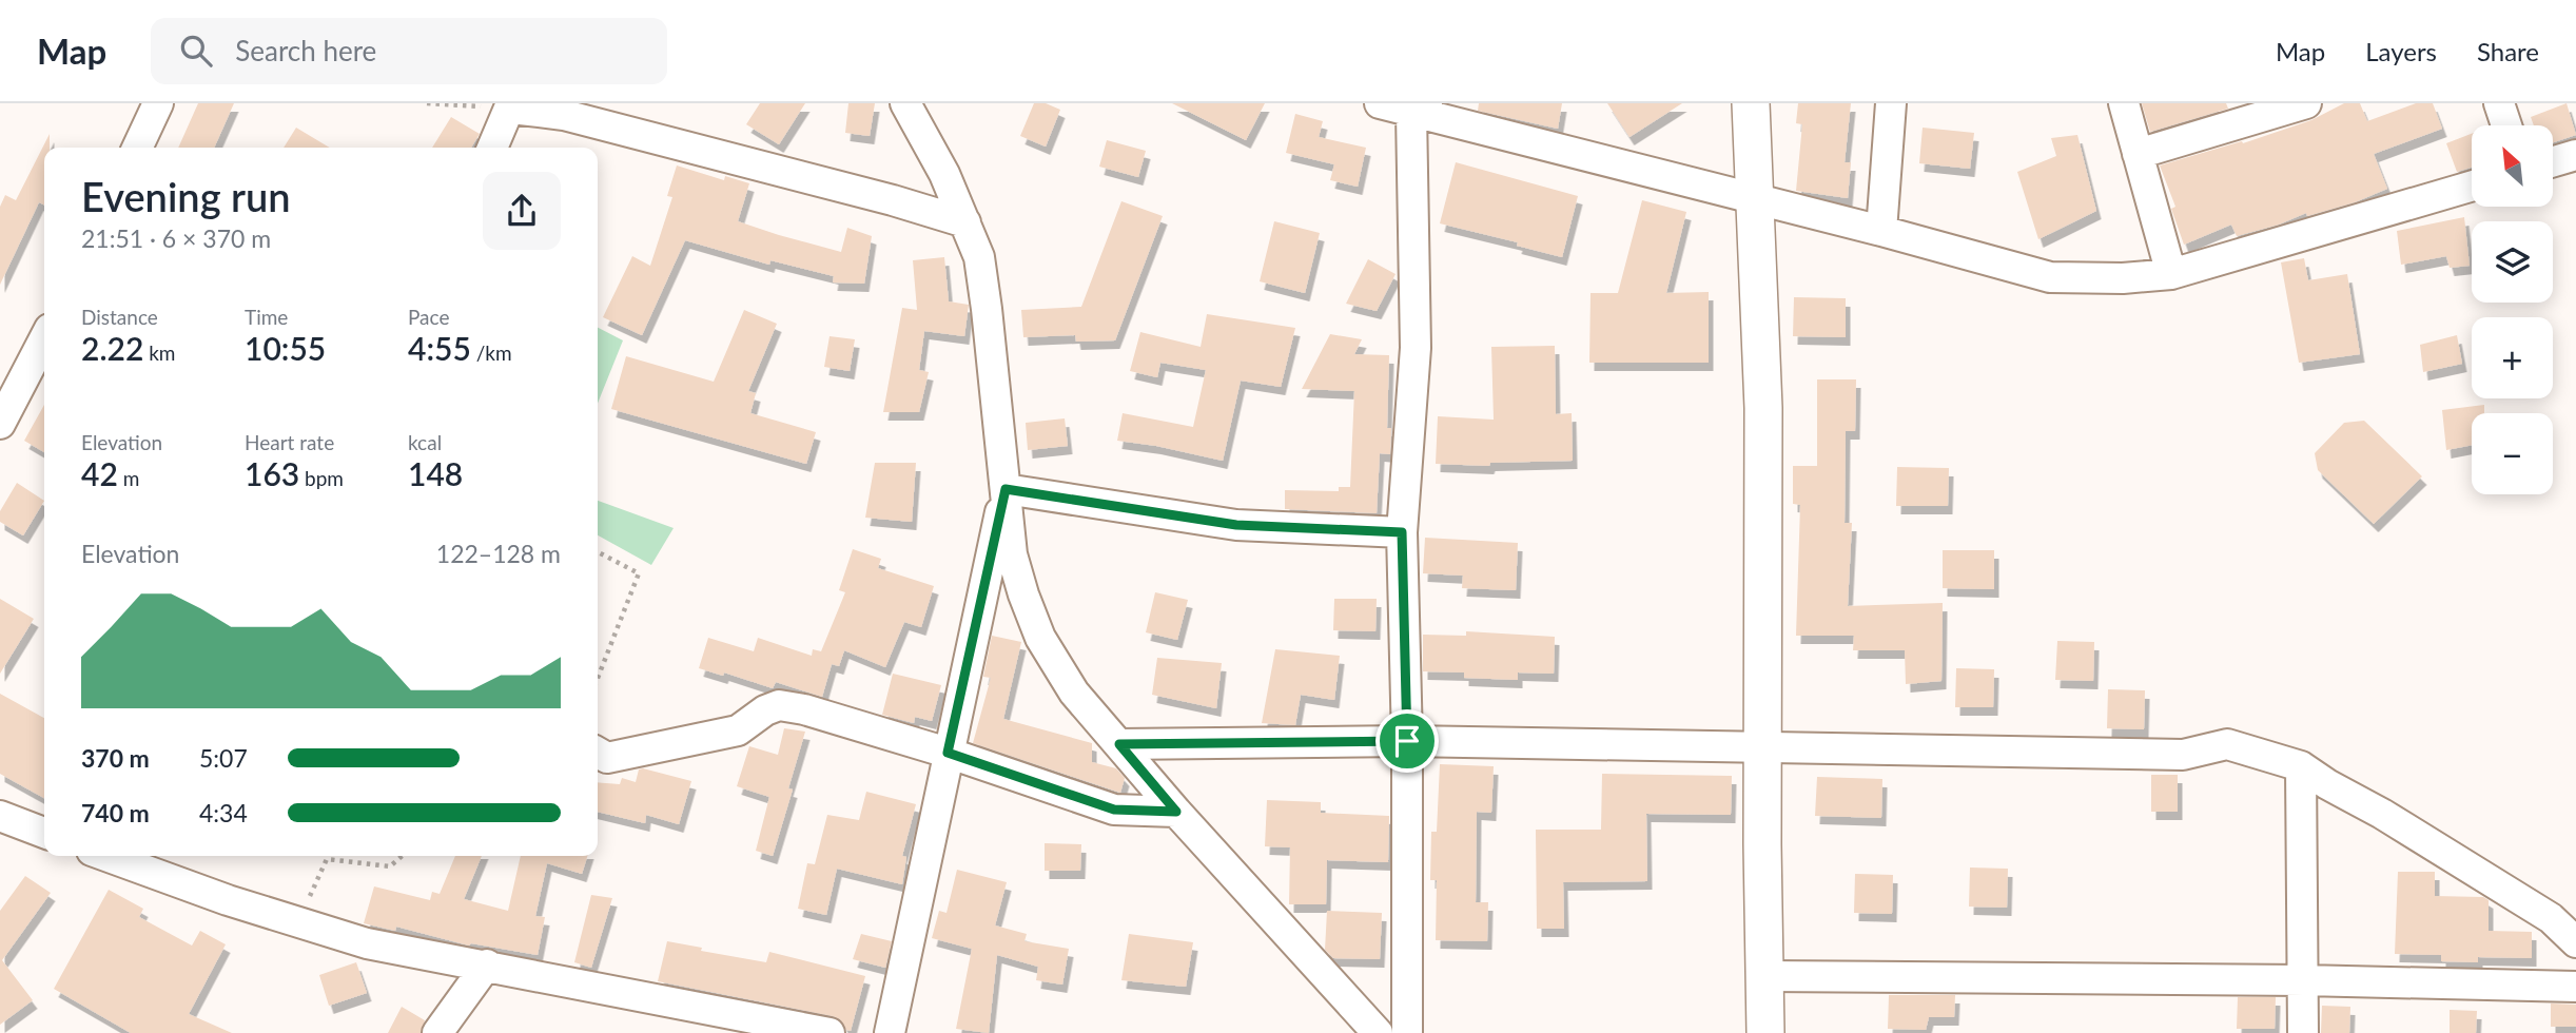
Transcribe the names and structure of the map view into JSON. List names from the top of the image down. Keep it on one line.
{"north":"top left","page":{"header":"Map","search":"Search here","nav":["Map","Layers","Share"],"map_buttons":["+","−"],"heading":["Evening run","21:51 · 6 × 370 m"],"stats":[["Distance","2.22 km"],["Time","10:55"],["Pace","4:55 /km"],["Elevation","42 m"],["Heart rate","163 bpm"],["kcal","148"]],"chart":["Elevation","122–128 m"],"list":[{"name":"370 m","note":"5:07"},{"name":"740 m","note":"4:34"}]}}
